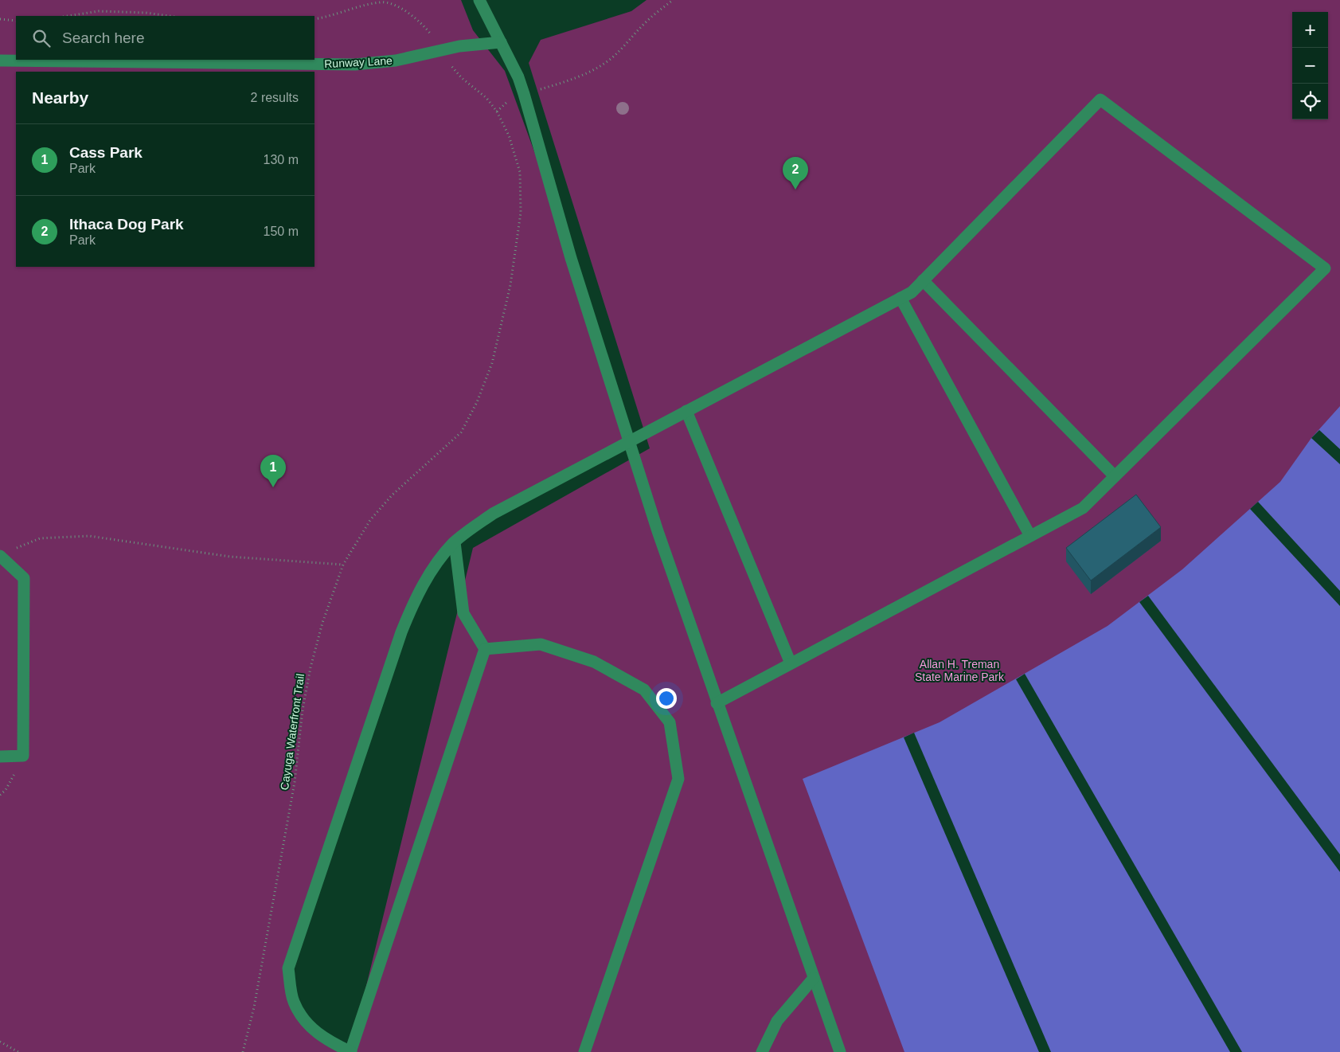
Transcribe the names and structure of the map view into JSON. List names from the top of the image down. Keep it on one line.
{"streets":{"street":["Runway Lane"],"path":["Cayuga Waterfront Trail"]},"crossings":[["Runway Lane","Cayuga Waterfront Trail"]],"parks":["Allan H. Treman State Marine Park"],"page":{"map_buttons":["+","−"],"search":"Search here","heading":["Nearby","2 results"],"list":[{"mark":"1","name":"Cass Park","note":"Park","value":"130 m"},{"mark":"2","name":"Ithaca Dog Park","note":"Park","value":"150 m"}],"pins":["2","1"]}}
